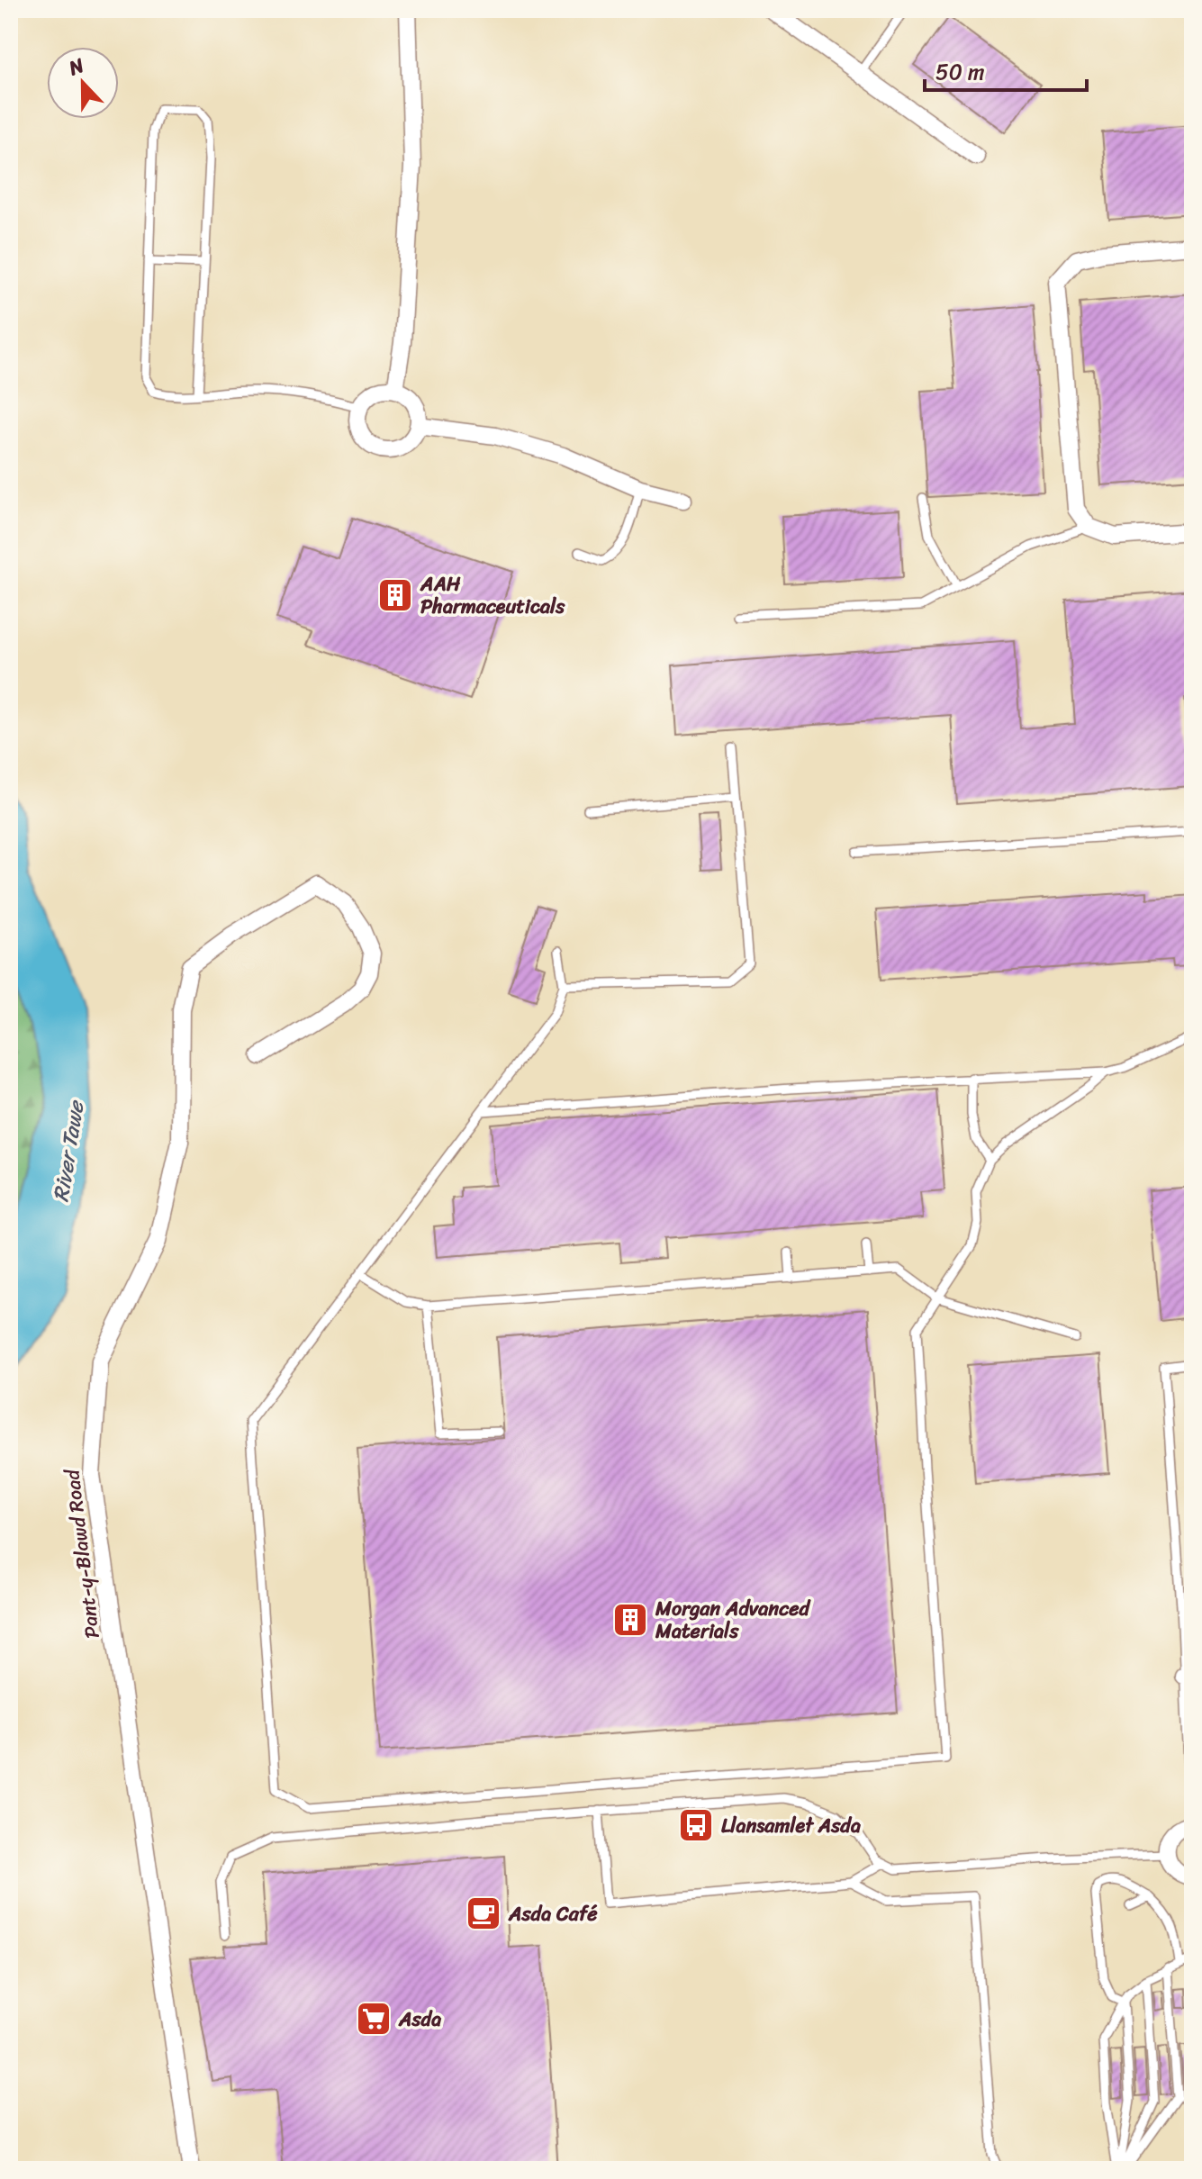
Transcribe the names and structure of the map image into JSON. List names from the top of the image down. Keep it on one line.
{"streets":{"street":["Pant-y-Blawd Road"]},"water":["River Tawe"],"places":{"building":["AAH Pharmaceuticals","Morgan Advanced Materials"],"bus stop":["Llansamlet Asda"],"cafe":["Asda Café"],"supermarket":["Asda"]},"scale_bar":"50 m","north":"top"}
